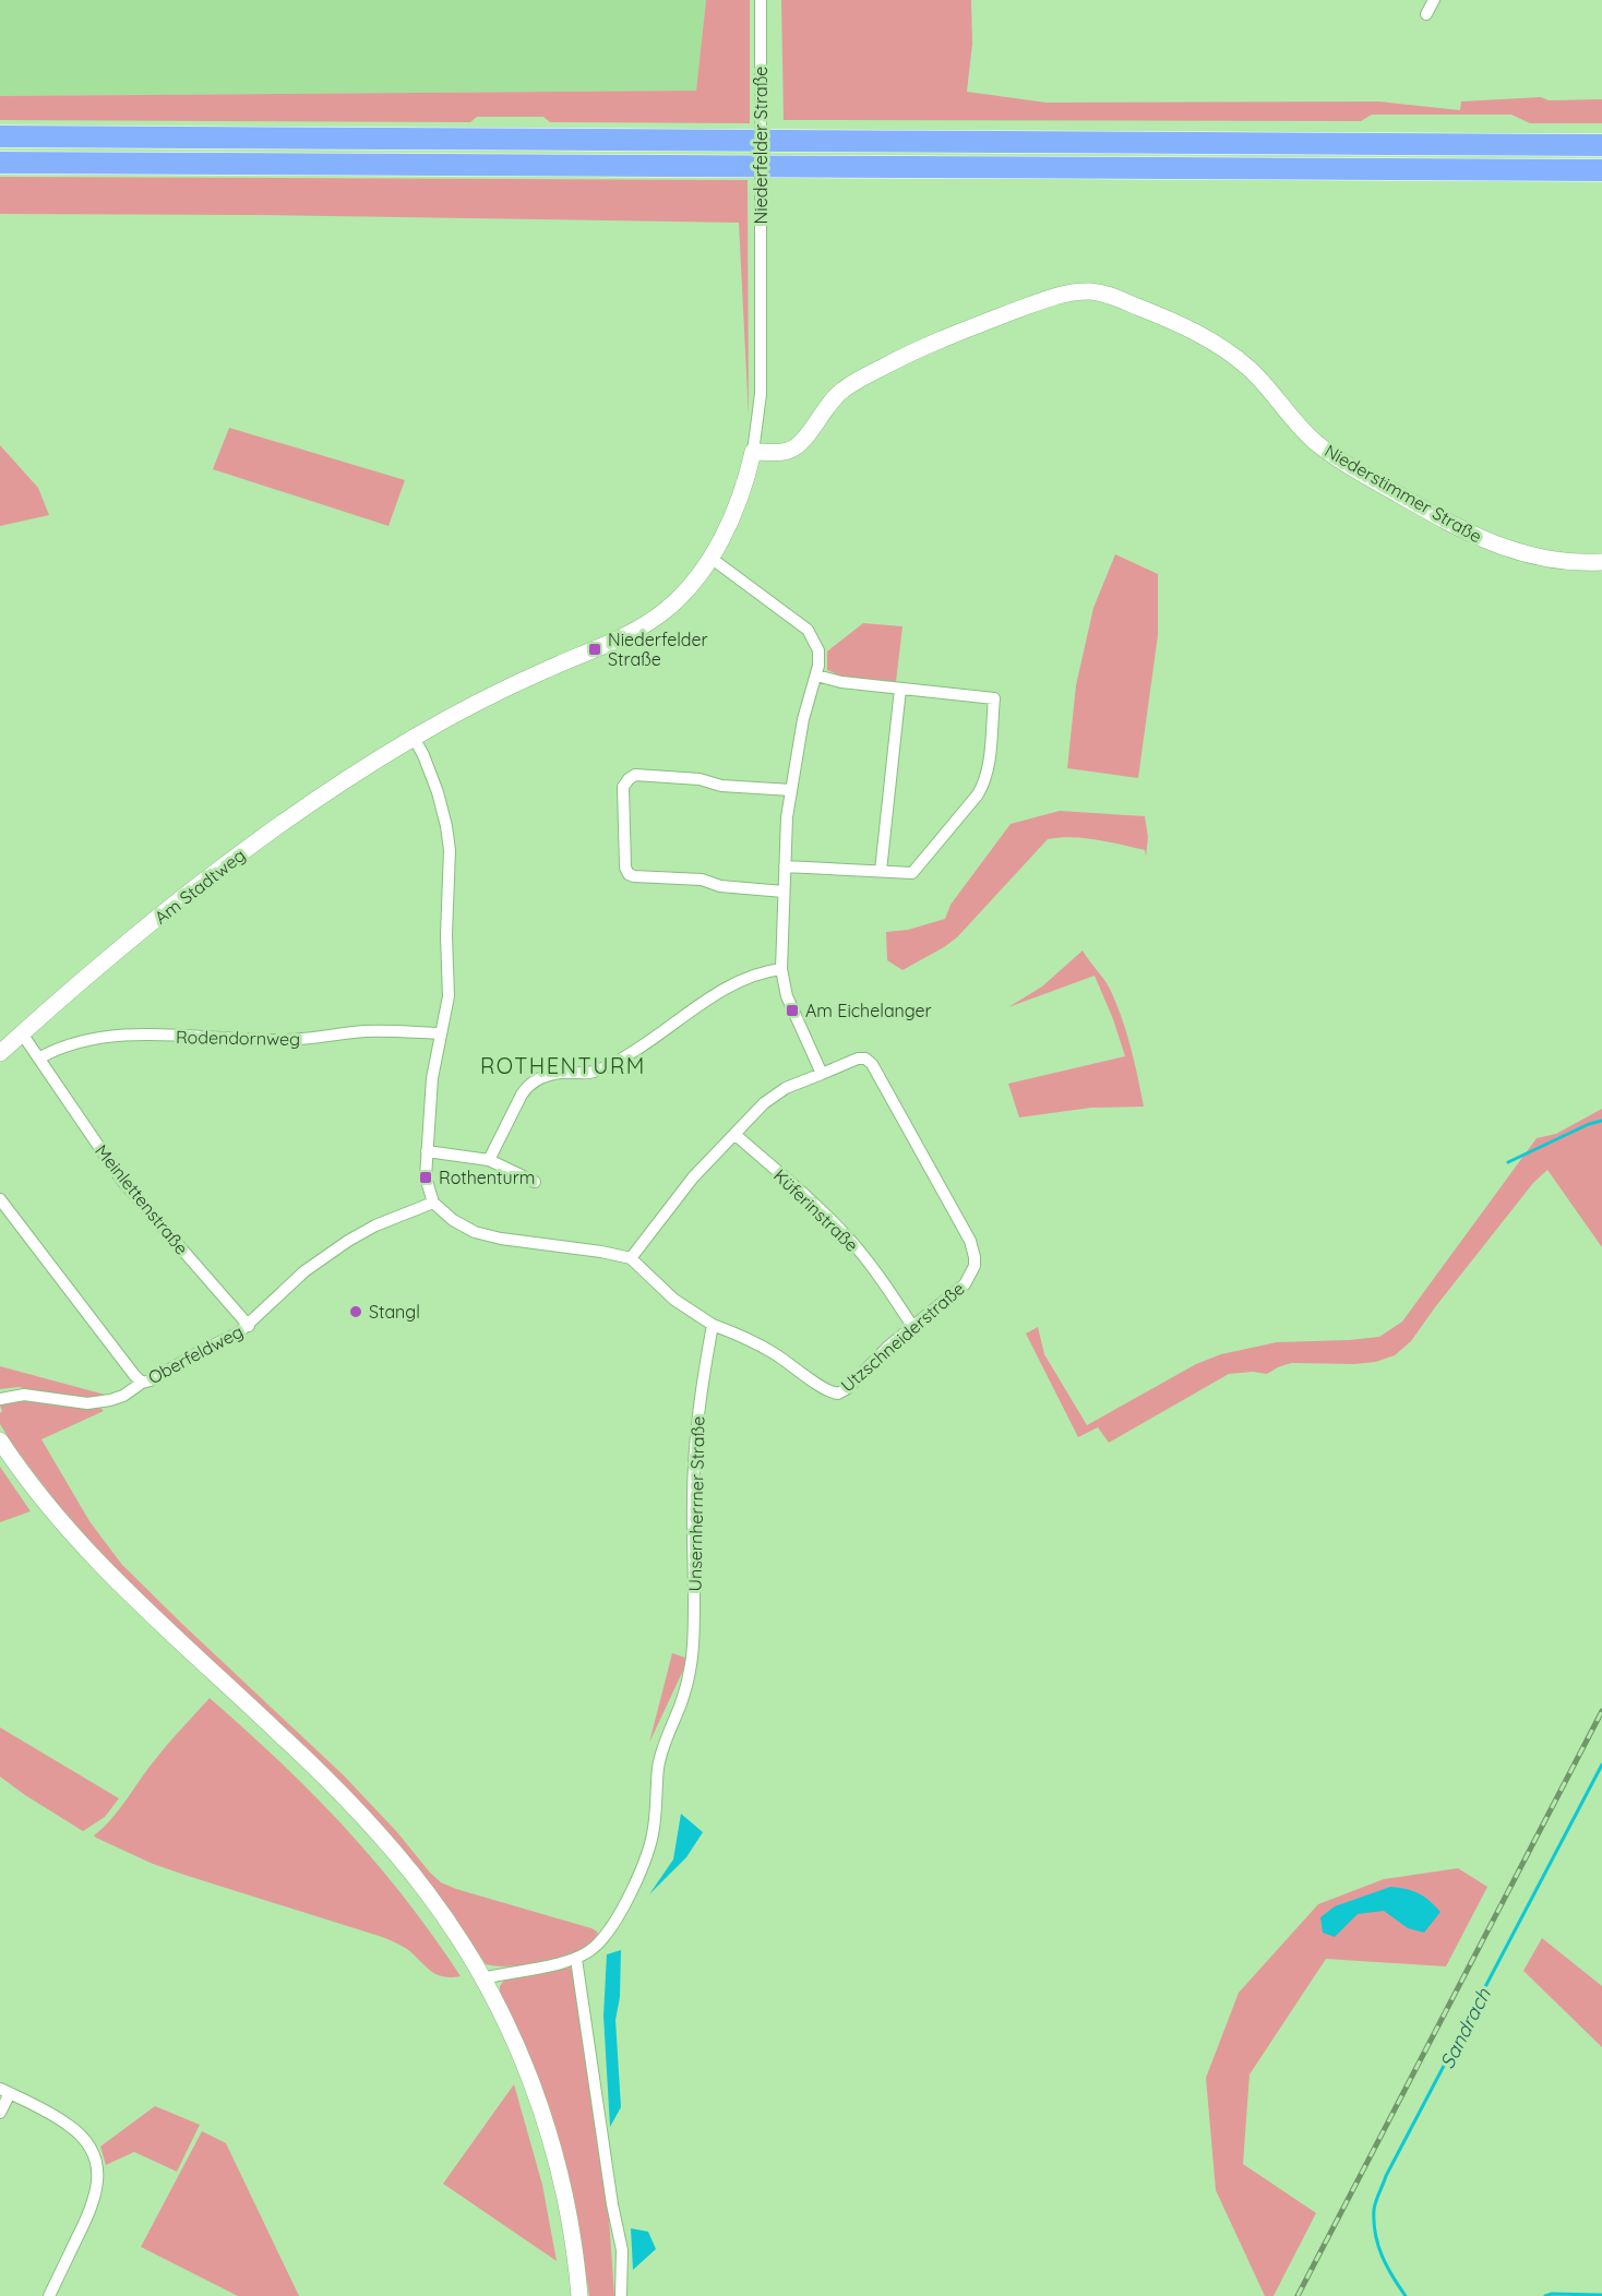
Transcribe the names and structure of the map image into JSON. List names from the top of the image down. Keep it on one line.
{"streets":{"street":["Niederfelder Straße","Niederstimmer Straße","Am Stadtweg","Rodendornweg","Meinlettenstraße","Küferinstraße","Utzschneiderstraße","Oberfeldweg","Unsernherrner Straße"]},"crossings":[["Niederfelder Straße","Niederstimmer Straße"],["Niederfelder Straße","Am Stadtweg"],["Am Stadtweg","Meinlettenstraße"],["Rodendornweg","Meinlettenstraße"],["Meinlettenstraße","Oberfeldweg"],["Küferinstraße","Utzschneiderstraße"],["Utzschneiderstraße","Unsernherrner Straße"]],"districts":["ROTHENTURM"],"water":["Sandrach"],"places":{"transit":["Niederfelder Straße","Am Eichelanger","Rothenturm"],"other":["Stangl"]}}
